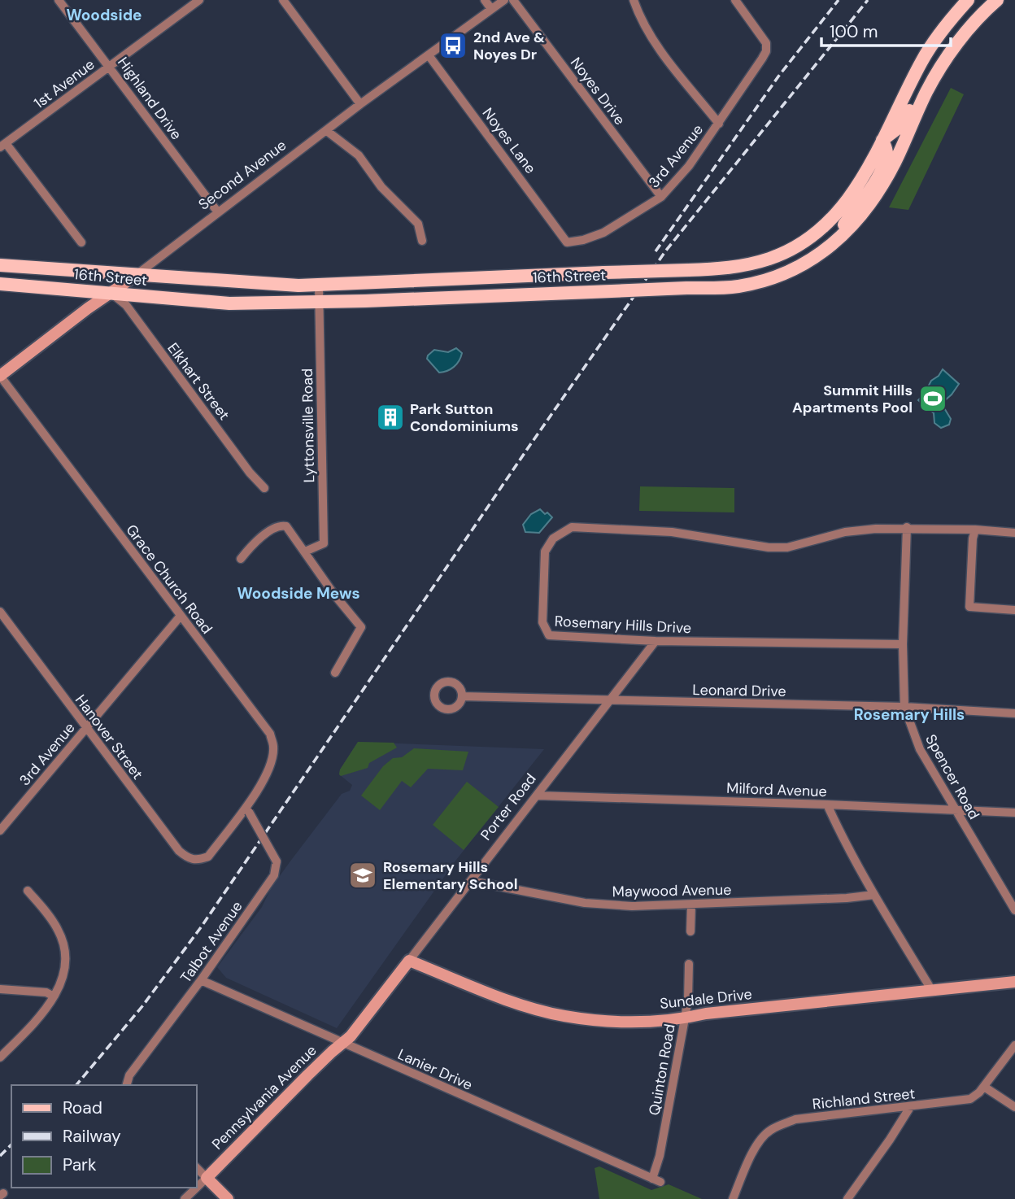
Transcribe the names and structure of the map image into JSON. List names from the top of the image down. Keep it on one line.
{"streets":{"main road":["16th Street"],"street":["1st Avenue","Noyes Drive","Highland Drive","Noyes Lane","3rd Avenue","Second Avenue","Elkhart Street","Lyttonsville Road","Grace Church Road","Rosemary Hills Drive","Leonard Drive","Hanover Street","Spencer Road","Milford Avenue","Porter Road","Maywood Avenue","Talbot Avenue","Sundale Drive","Lanier Drive","Quinton Road","Pennsylvania Avenue","Richland Street"]},"crossings":[["1st Avenue","Highland Drive"],["Noyes Drive","3rd Avenue"],["Highland Drive","Second Avenue"],["Noyes Lane","3rd Avenue"],["Noyes Lane","Second Avenue"],["3rd Avenue","Grace Church Road"],["3rd Avenue","Hanover Street"],["Second Avenue","16th Street"],["Second Avenue","Elkhart Street"],["Second Avenue","Grace Church Road"],["16th Street","Elkhart Street"],["16th Street","Lyttonsville Road"],["Grace Church Road","Hanover Street"],["Grace Church Road","Talbot Avenue"],["Rosemary Hills Drive","Spencer Road"],["Rosemary Hills Drive","Porter Road"],["Leonard Drive","Spencer Road"],["Leonard Drive","Porter Road"],["Spencer Road","Milford Avenue"],["Milford Avenue","Porter Road"],["Porter Road","Maywood Avenue"],["Porter Road","Sundale Drive"],["Porter Road","Lanier Drive"],["Porter Road","Pennsylvania Avenue"],["Talbot Avenue","Lanier Drive"],["Sundale Drive","Quinton Road"],["Lanier Drive","Quinton Road"],["Lanier Drive","Pennsylvania Avenue"]],"districts":["Woodside","Woodside Mews","Rosemary Hills"],"places":{"bus stop":["2nd Ave & Noyes Dr"],"sports":["Summit Hills Apartments Pool"],"building":["Park Sutton Condominiums"],"school or university":["Rosemary Hills Elementary School"]},"legend":["Road","Railway","Park"],"scale_bar":"100 m"}
